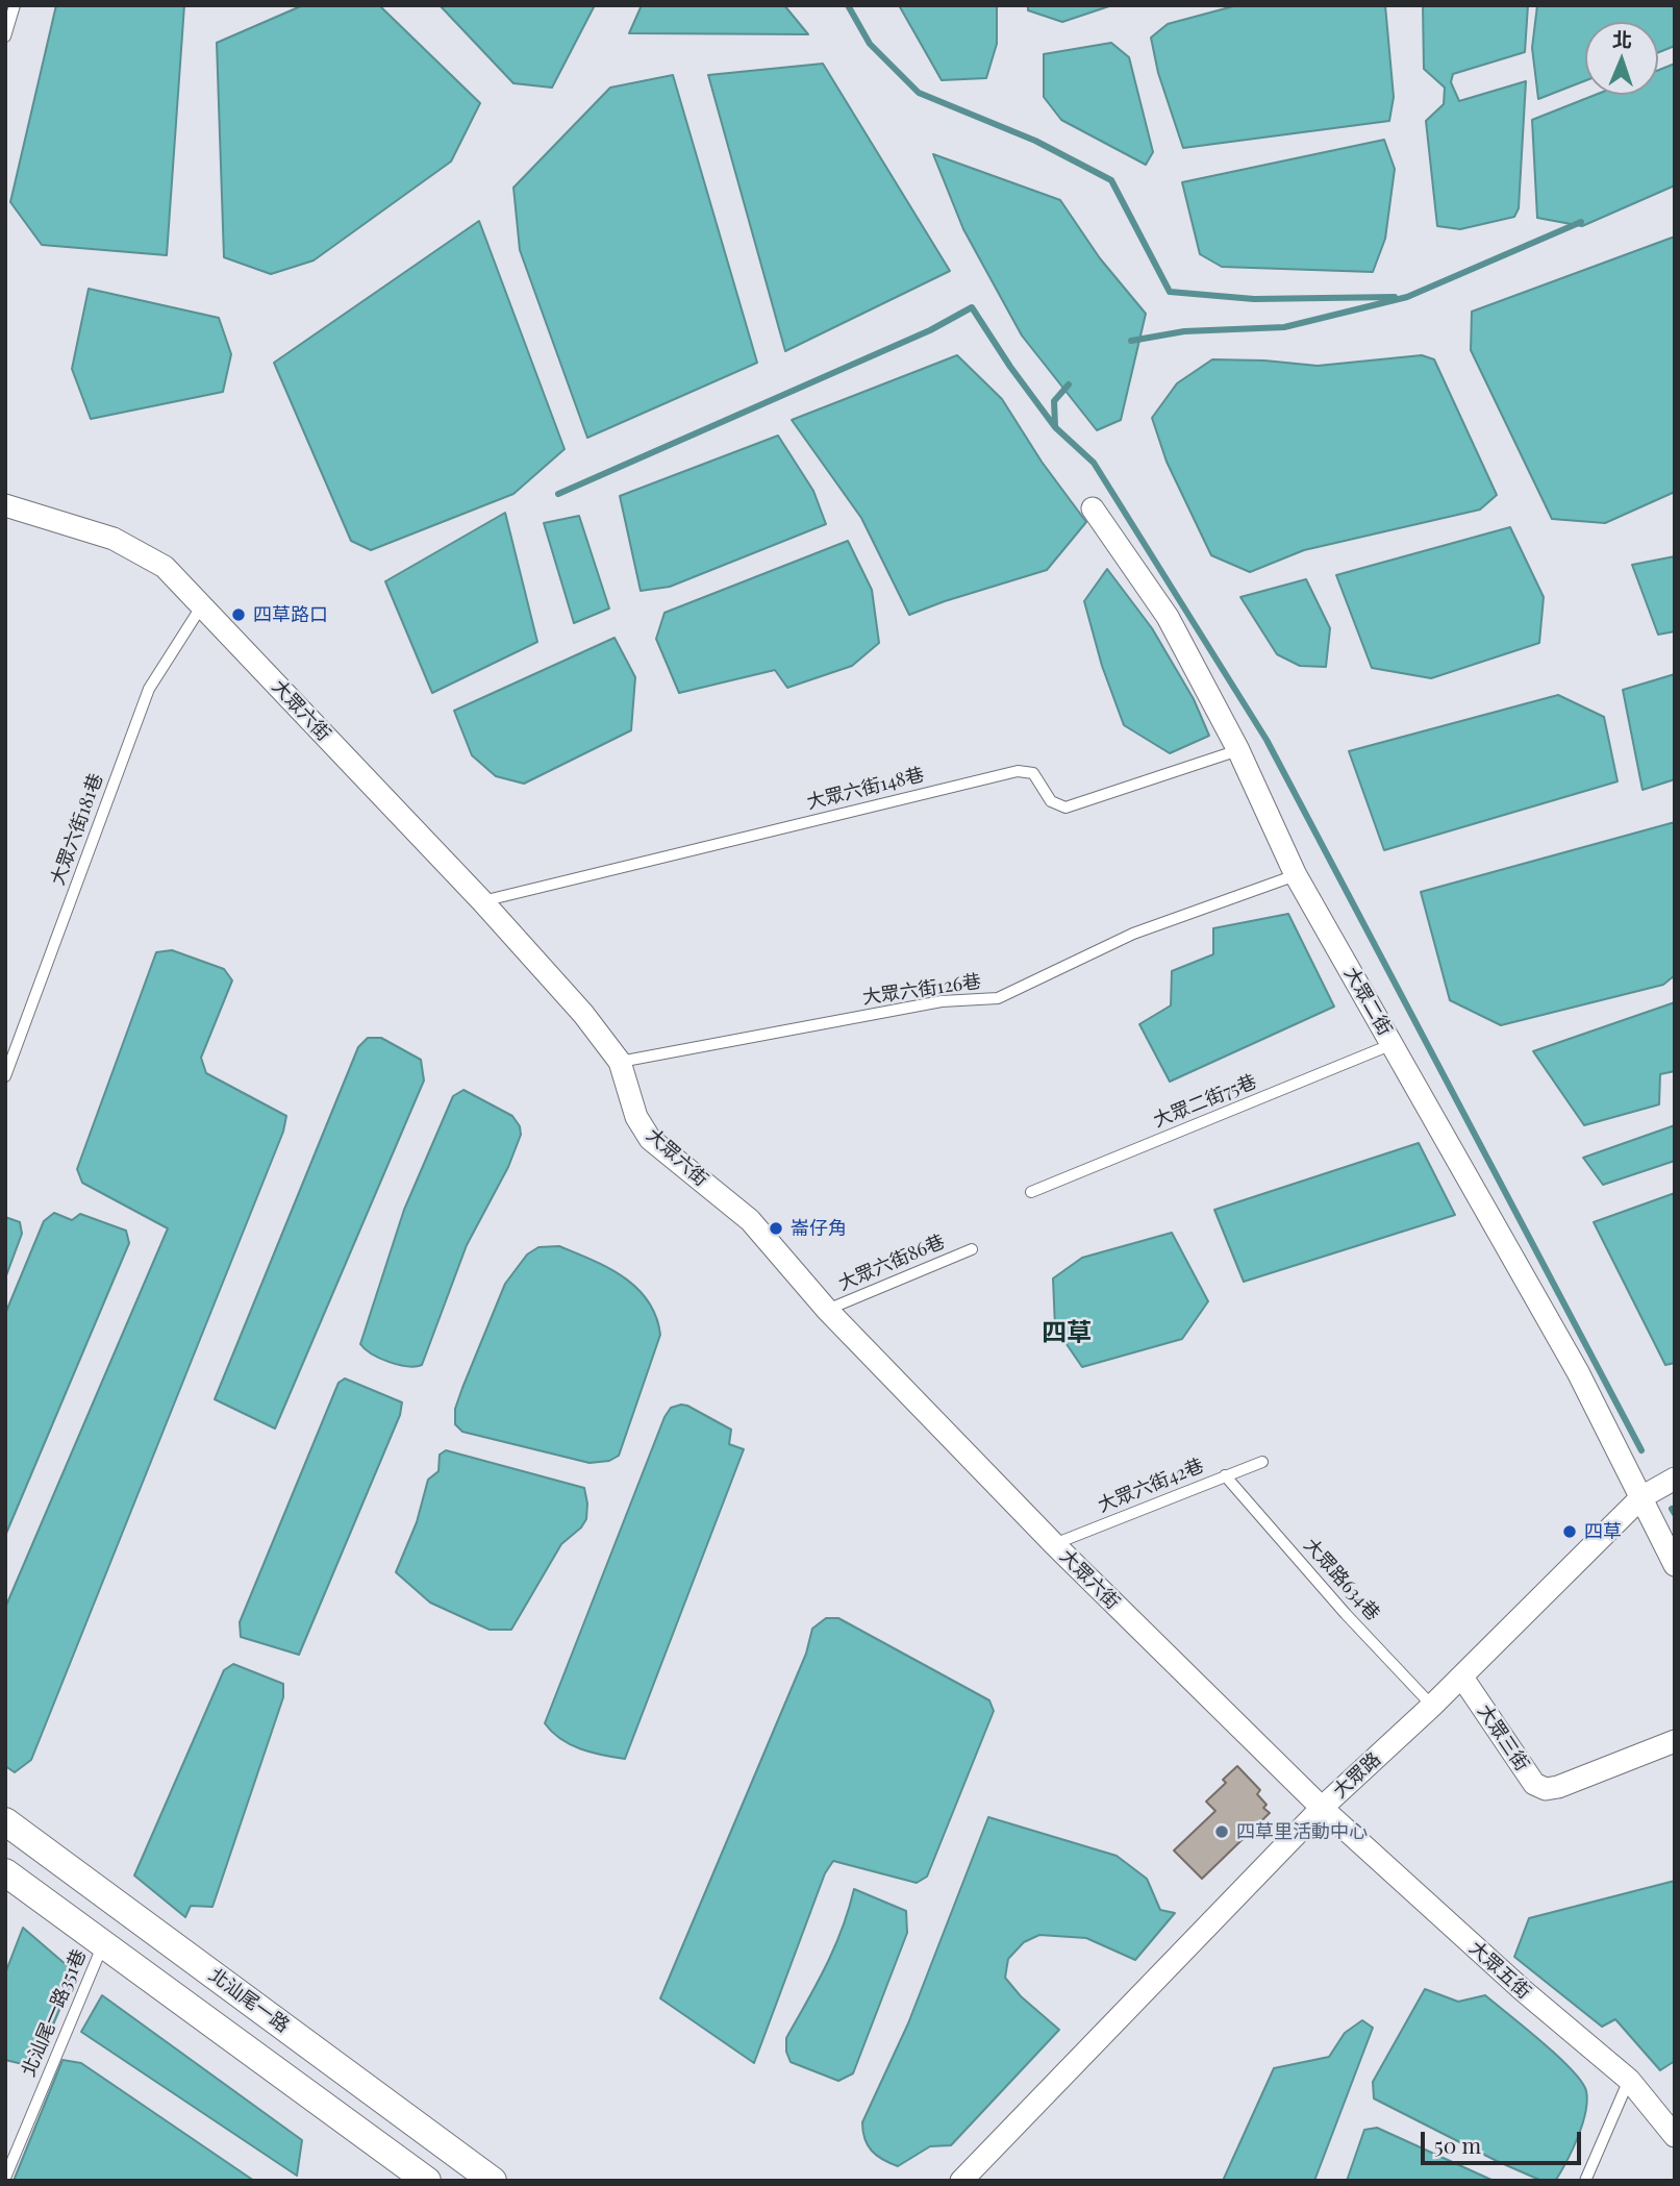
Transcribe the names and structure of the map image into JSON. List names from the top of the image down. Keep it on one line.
{"streets":{"street":["大眾六街","大眾二街","大眾三街","大眾路","大眾五街","北汕尾一路"],"lane":["大眾六街148巷","大眾六街181巷","大眾六街126巷","大眾二街75巷","大眾六街86巷","大眾六街42巷","大眾路634巷","北汕尾一路351巷"]},"crossings":[["大眾六街","大眾六街148巷"],["大眾六街","大眾六街181巷"],["大眾六街","大眾六街126巷"],["大眾六街","大眾六街86巷"],["大眾六街","大眾六街42巷"],["大眾六街","大眾路"],["大眾六街","大眾五街"],["大眾六街148巷","大眾二街"],["大眾六街126巷","大眾二街"],["大眾二街","大眾二街75巷"],["大眾二街","大眾路"],["大眾六街42巷","大眾路634巷"],["大眾路634巷","大眾路"],["大眾三街","大眾路"],["大眾路","大眾五街"]],"districts":["四草"],"places":["四草路口","崙仔角","四草","四草里活動中心"],"scale_bar":"50 m","north":"top"}
